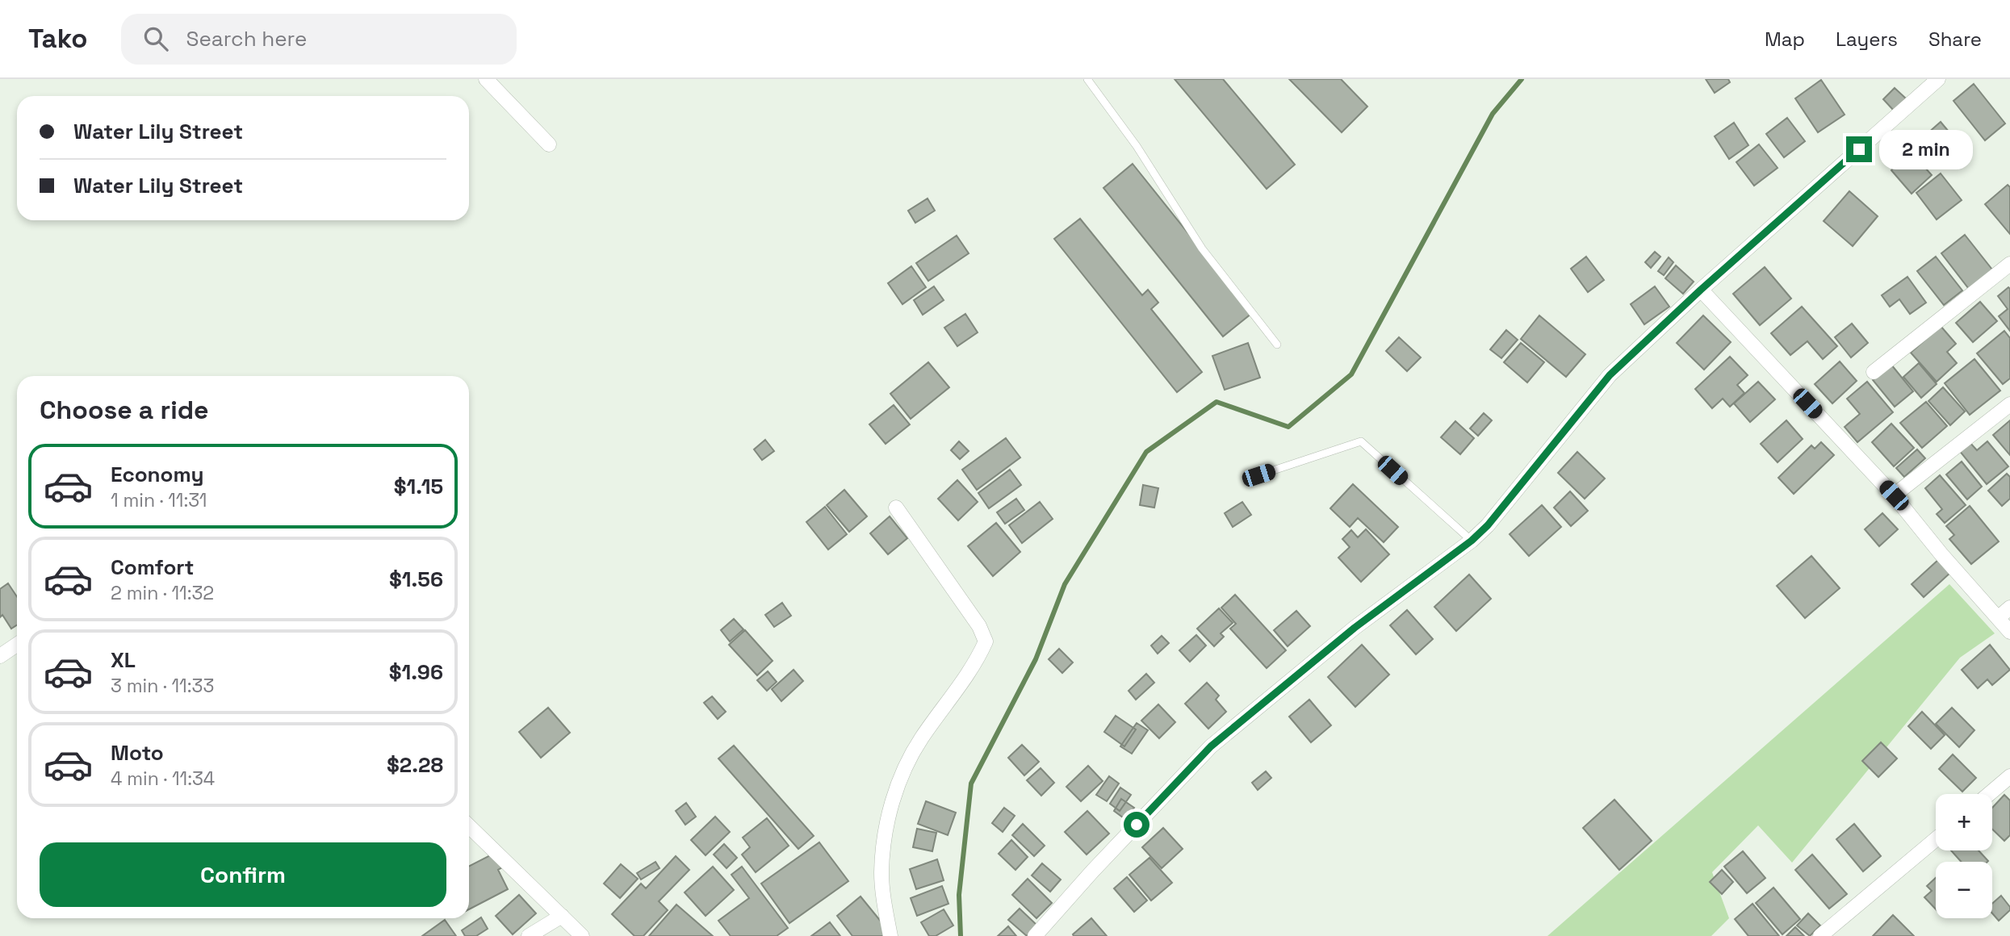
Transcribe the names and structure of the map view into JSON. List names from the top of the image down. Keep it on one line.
{"page":{"header":"Tako","search":"Search here","nav":["Map","Layers","Share"],"banner":["Water Lily Street","Water Lily Street"],"bubble":"2 min","heading":"Choose a ride","list":[{"name":"Economy","note":"1 min · 11:31","value":"$1.15"},{"name":"Comfort","note":"2 min · 11:32","value":"$1.56"},{"name":"XL","note":"3 min · 11:33","value":"$1.96"},{"name":"Moto","note":"4 min · 11:34","value":"$2.28"}],"map_buttons":["+","−"],"buttons":"Confirm"}}
